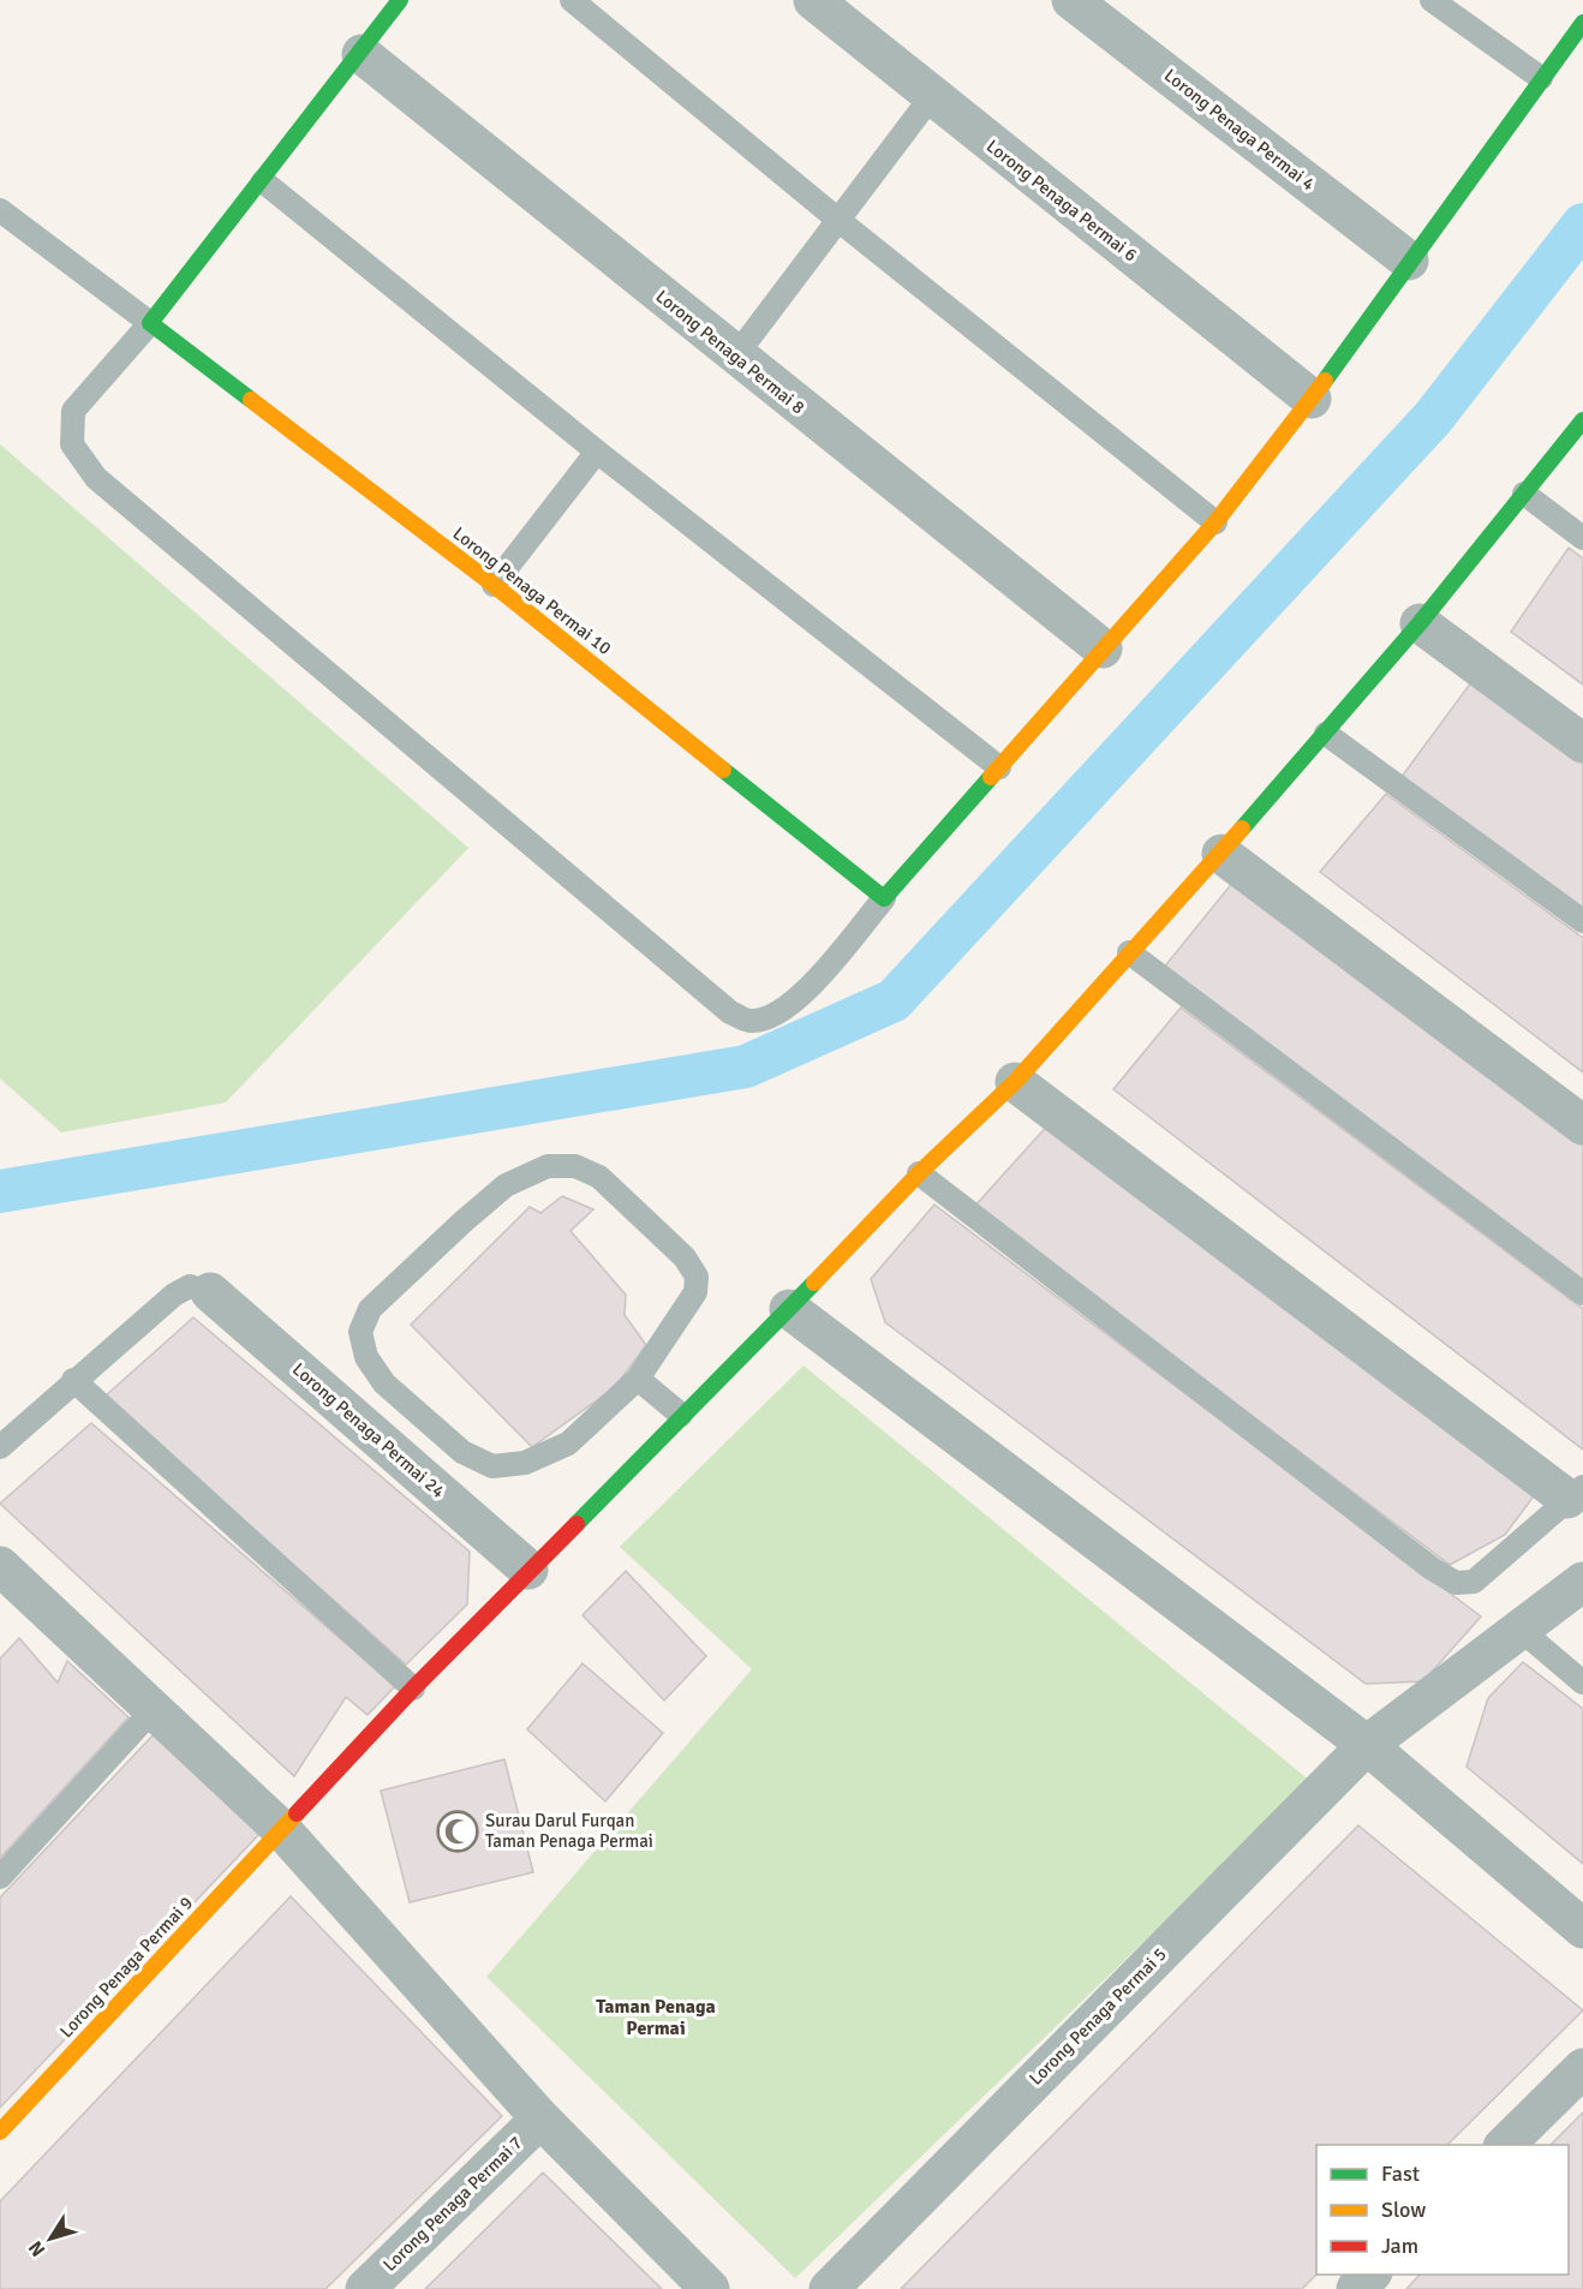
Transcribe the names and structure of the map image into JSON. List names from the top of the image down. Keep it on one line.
{"streets":{"street":["Lorong Penaga Permai 4","Lorong Penaga Permai 6","Lorong Penaga Permai 8","Lorong Penaga Permai 10","Lorong Penaga Permai 24","Lorong Penaga Permai 9","Lorong Penaga Permai 5","Lorong Penaga Permai 7"]},"crossings":[["Lorong Penaga Permai 24","Lorong Penaga Permai 9"]],"districts":["Taman Penaga Permai"],"places":{"mosque":["Surau Darul Furqan Taman Penaga Permai"]},"legend":["Fast","Slow","Jam"],"north":"bottom left"}
